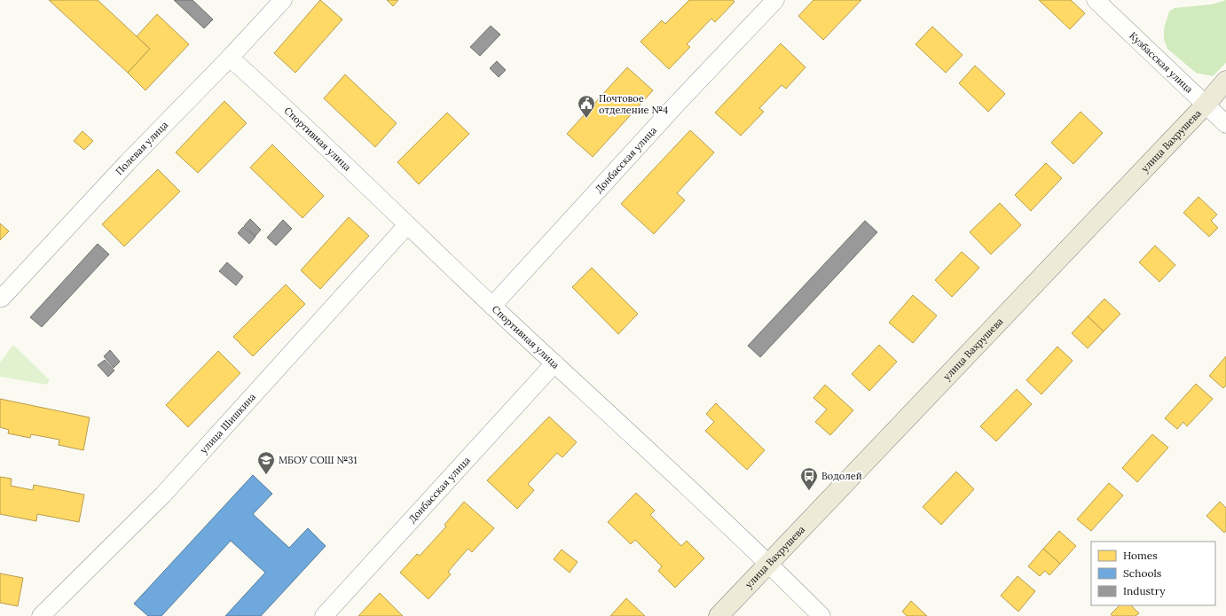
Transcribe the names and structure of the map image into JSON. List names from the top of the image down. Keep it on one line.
{"streets":{"main road":["улица Вахрушева"],"street":["Кузбасская улица","Спортивная улица","Полевая улица","Донбасская улица","улица Шишкина"]},"crossings":[["Кузбасская улица","улица Вахрушева"],["Спортивная улица","улица Вахрушева"],["Спортивная улица","Полевая улица"],["Спортивная улица","Донбасская улица"],["Спортивная улица","улица Шишкина"]],"places":{"public building":["Почтовое отделение №4"],"school or university":["МБОУ СОШ №31"],"bus stop":["Водолей"]},"legend":["Homes","Schools","Industry"]}
